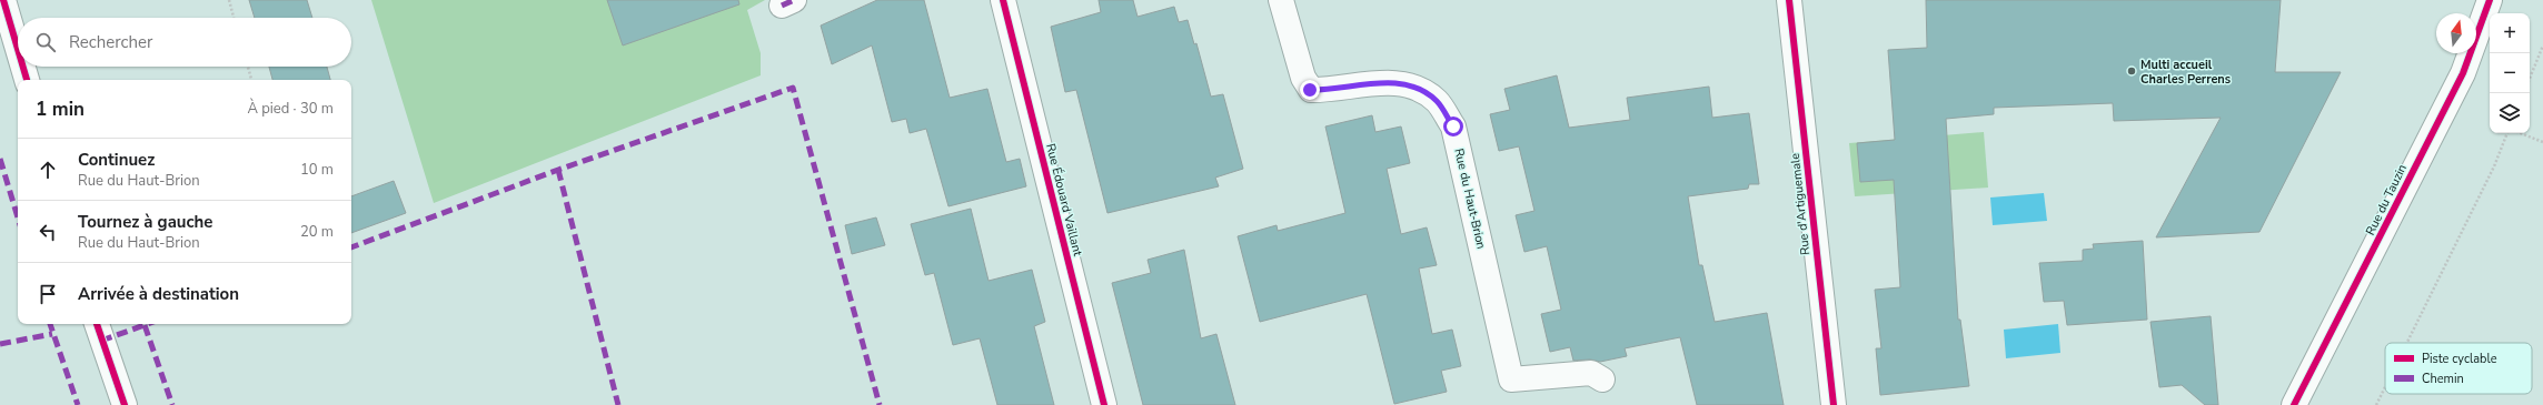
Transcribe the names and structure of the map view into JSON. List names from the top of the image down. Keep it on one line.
{"streets":{"street":["Rue du Haut-Brion","Rue Édouard Vaillant","Rue du Tauzin","Rue d'Artiguemale"]},"places":["Multi accueil Charles Perrens"],"legend":["Piste cyclable","Chemin"],"north":"top","page":{"map_buttons":["+","−"],"search":"Rechercher","heading":["1 min","À pied · 30 m"],"list":[["Continuez","Rue du Haut-Brion","10 m"],["Tournez à gauche","Rue du Haut-Brion","20 m"],"Arrivée à destination"]}}
